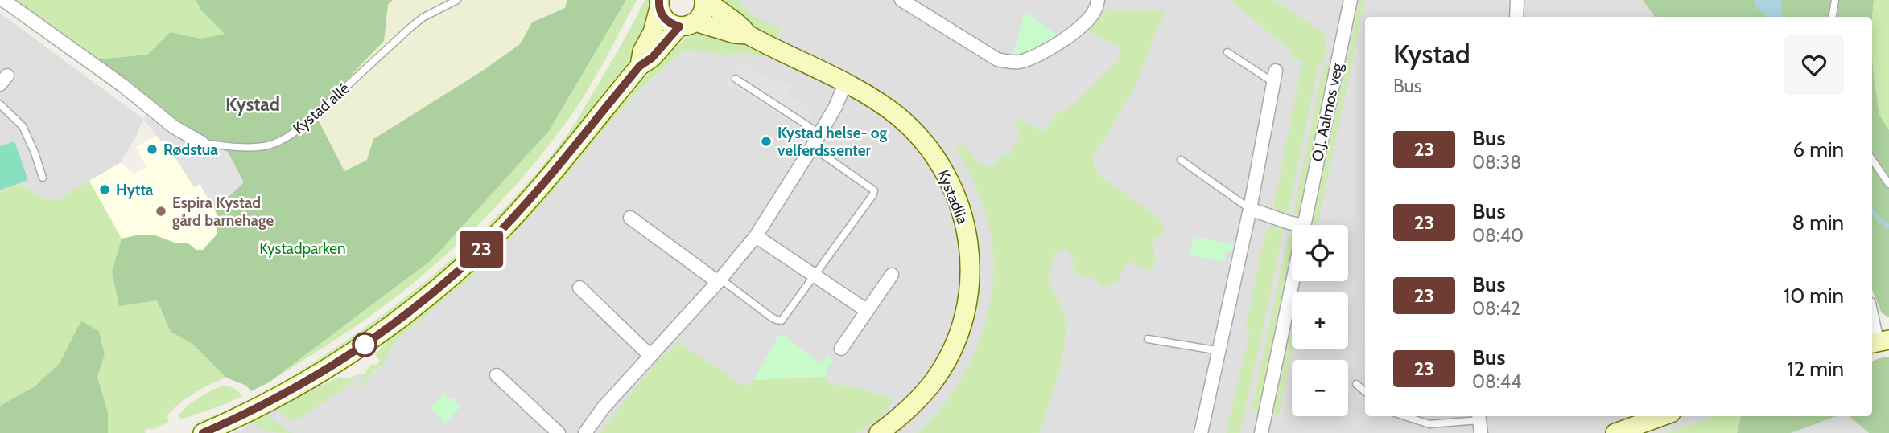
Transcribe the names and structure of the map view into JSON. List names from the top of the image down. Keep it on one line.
{"streets":{"main road":["Kystadlia"],"street":["Kystad allé","O.J. Aalmos veg"]},"districts":["Kystad"],"parks":["Kystadparken"],"places":["Kystad helse- og velferdssenter","Rødstua","Hytta","Espira Kystad gård barnehage"],"lines":["bus line 23"],"page":{"on_map":"23","heading":["Kystad","Bus"],"list":[{"mark":"23","name":"Bus","note":"08:38","value":"6 min"},{"mark":"23","name":"Bus","note":"08:40","value":"8 min"},{"mark":"23","name":"Bus","note":"08:42","value":"10 min"},{"mark":"23","name":"Bus","note":"08:44","value":"12 min"}],"map_buttons":["+","−"]}}
